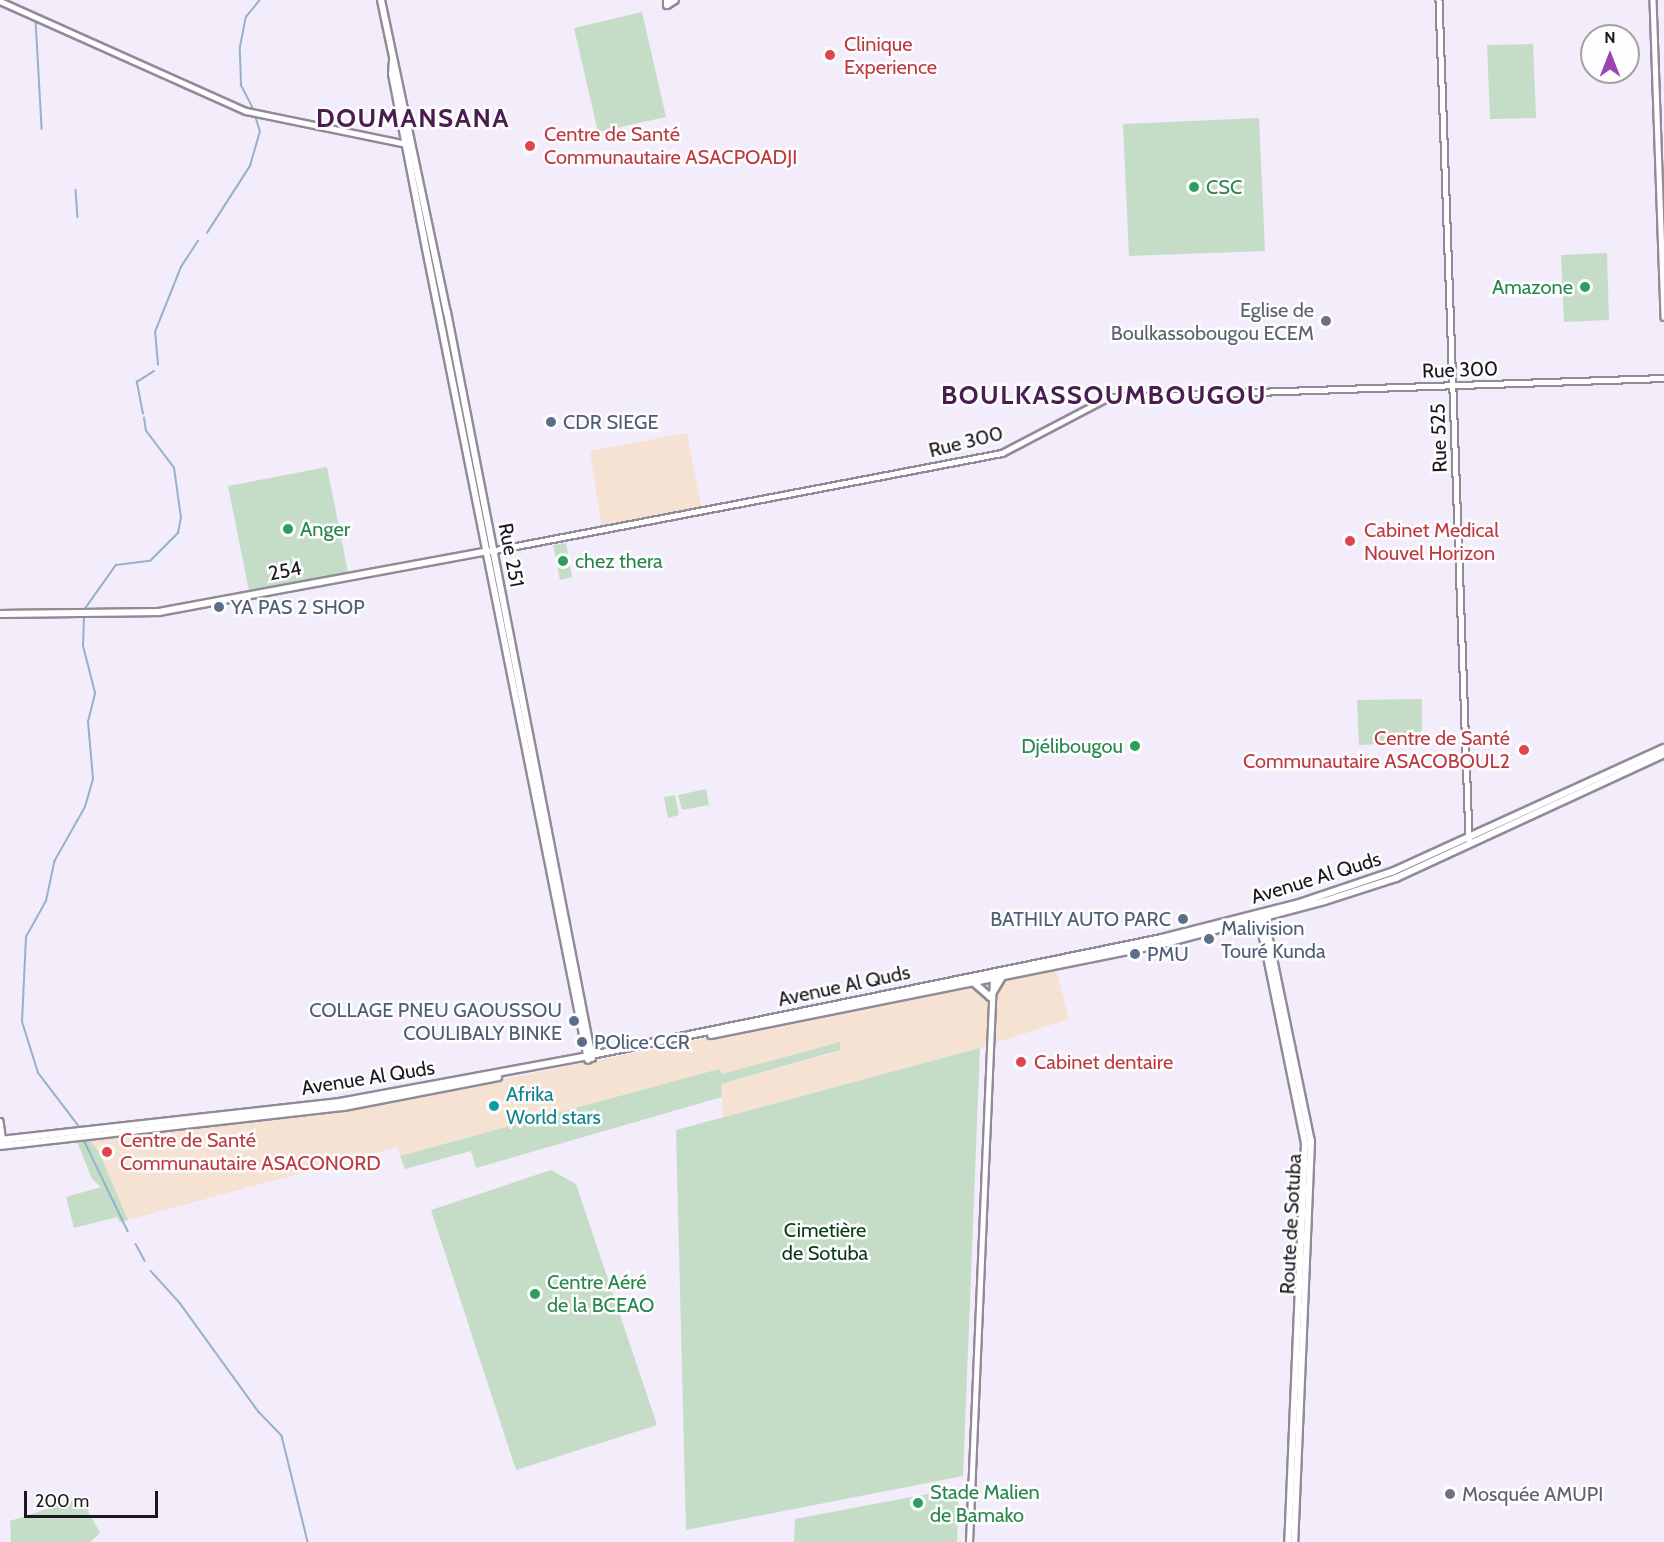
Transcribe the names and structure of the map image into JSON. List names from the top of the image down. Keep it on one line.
{"streets":{"main road":["Rue 251","254","Avenue Al Quds","Route de Sotuba"],"street":["Rue 300","Rue 525"]},"crossings":[["Rue 300","Rue 525"],["Rue 300","Rue 251"],["Rue 300","254"],["Rue 525","Avenue Al Quds"],["Rue 251","254"],["Rue 251","Avenue Al Quds"],["Avenue Al Quds","Route de Sotuba"]],"districts":["DOUMANSANA","BOULKASSOUMBOUGOU"],"parks":["Cimetière de Sotuba"],"places":["Clinique Experience","Centre de Santé Communautaire ASACPOADJI","CSC","Amazone","Eglise de Boulkassobougou ECEM","CDR SIEGE","Anger","Cabinet Medical Nouvel Horizon","chez thera","YA PAS 2 SHOP","Djélibougou","Centre de Santé Communautaire ASACOBOUL2","BATHILY AUTO PARC","Malivision Touré Kunda","PMU","COLLAGE PNEU GAOUSSOU COULIBALY BINKE","POlice CCR","Cabinet dentaire","Afrika World stars","Centre de Santé Communautaire ASACONORD","Centre Aéré de la BCEAO","Mosquée AMUPI","Stade Malien de Bamako"],"scale_bar":"200 m","north":"top"}
